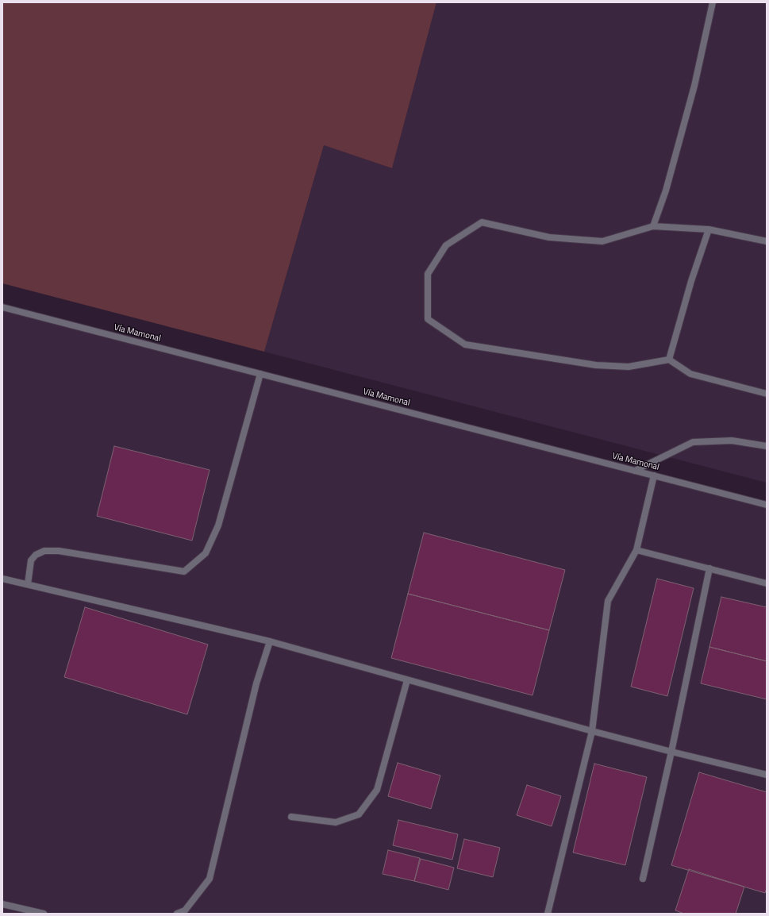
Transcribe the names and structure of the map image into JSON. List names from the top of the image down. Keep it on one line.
{"streets":{"street":["Vía Mamonal"]}}
